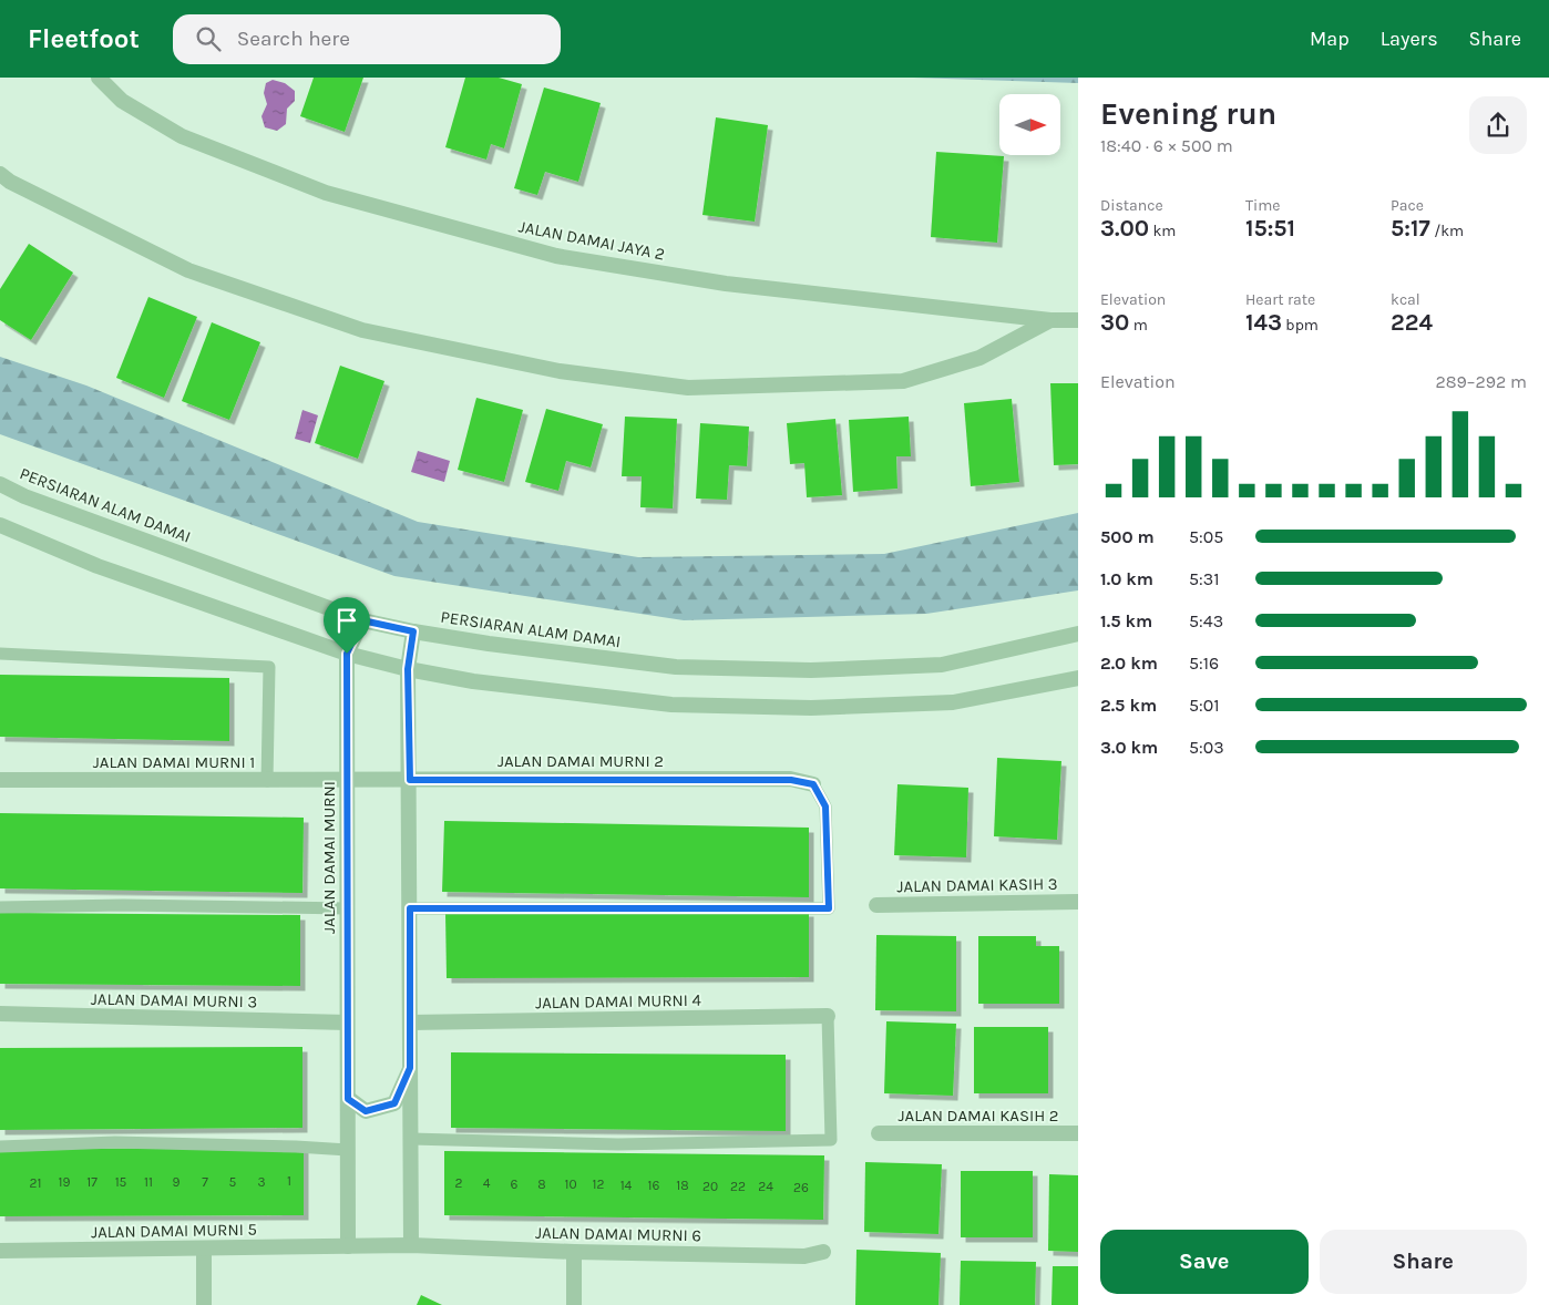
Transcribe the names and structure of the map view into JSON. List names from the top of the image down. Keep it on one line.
{"streets":{"street":["JALAN DAMAI JAYA 2","PERSIARAN ALAM DAMAI","JALAN DAMAI MURNI 2","JALAN DAMAI MURNI 1","JALAN DAMAI MURNI","JALAN DAMAI KASIH 3","JALAN DAMAI MURNI 3","JALAN DAMAI MURNI 4","JALAN DAMAI KASIH 2","JALAN DAMAI MURNI 5","JALAN DAMAI MURNI 6"]},"crossings":[["PERSIARAN ALAM DAMAI","JALAN DAMAI MURNI"],["JALAN DAMAI MURNI 2","JALAN DAMAI MURNI 1"],["JALAN DAMAI MURNI 2","JALAN DAMAI MURNI"],["JALAN DAMAI MURNI 1","JALAN DAMAI MURNI"],["JALAN DAMAI MURNI","JALAN DAMAI MURNI 3"],["JALAN DAMAI MURNI","JALAN DAMAI MURNI 5"],["JALAN DAMAI MURNI","JALAN DAMAI MURNI 6"],["JALAN DAMAI MURNI 5","JALAN DAMAI MURNI 6"]],"house_numbers":["1","19","17","15","11","9","7","5","3","21","2","4","6","8","10","12","14","16","18","20","22","24","26"],"north":"right","page":{"header":"Fleetfoot","search":"Search here","nav":["Map","Layers","Share"],"heading":["Evening run","18:40 · 6 × 500 m"],"stats":[["Distance","3.00 km"],["Time","15:51"],["Pace","5:17 /km"],["Elevation","30 m"],["Heart rate","143 bpm"],["kcal","224"]],"chart":["Elevation","289–292 m"],"list":[{"name":"500 m","note":"5:05"},{"name":"1.0 km","note":"5:31"},{"name":"1.5 km","note":"5:43"},{"name":"2.0 km","note":"5:16"},{"name":"2.5 km","note":"5:01"},{"name":"3.0 km","note":"5:03"}],"buttons":["Save","Share"]}}
